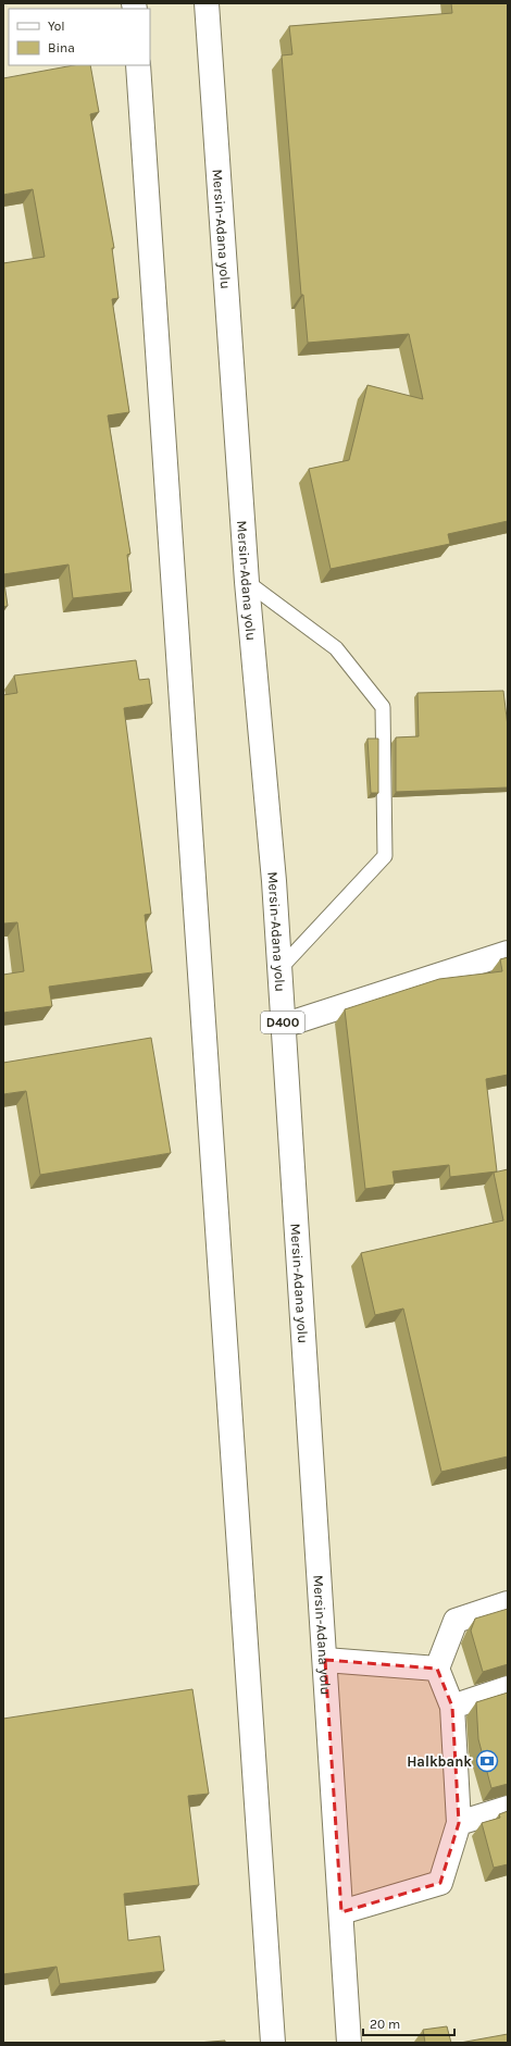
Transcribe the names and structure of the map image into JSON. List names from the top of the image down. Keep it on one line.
{"streets":{"main road":["Mersin-Adana yolu","D400"]},"places":{"bank":["Halkbank"]},"legend":["Yol","Bina"],"scale_bar":"20 m"}
